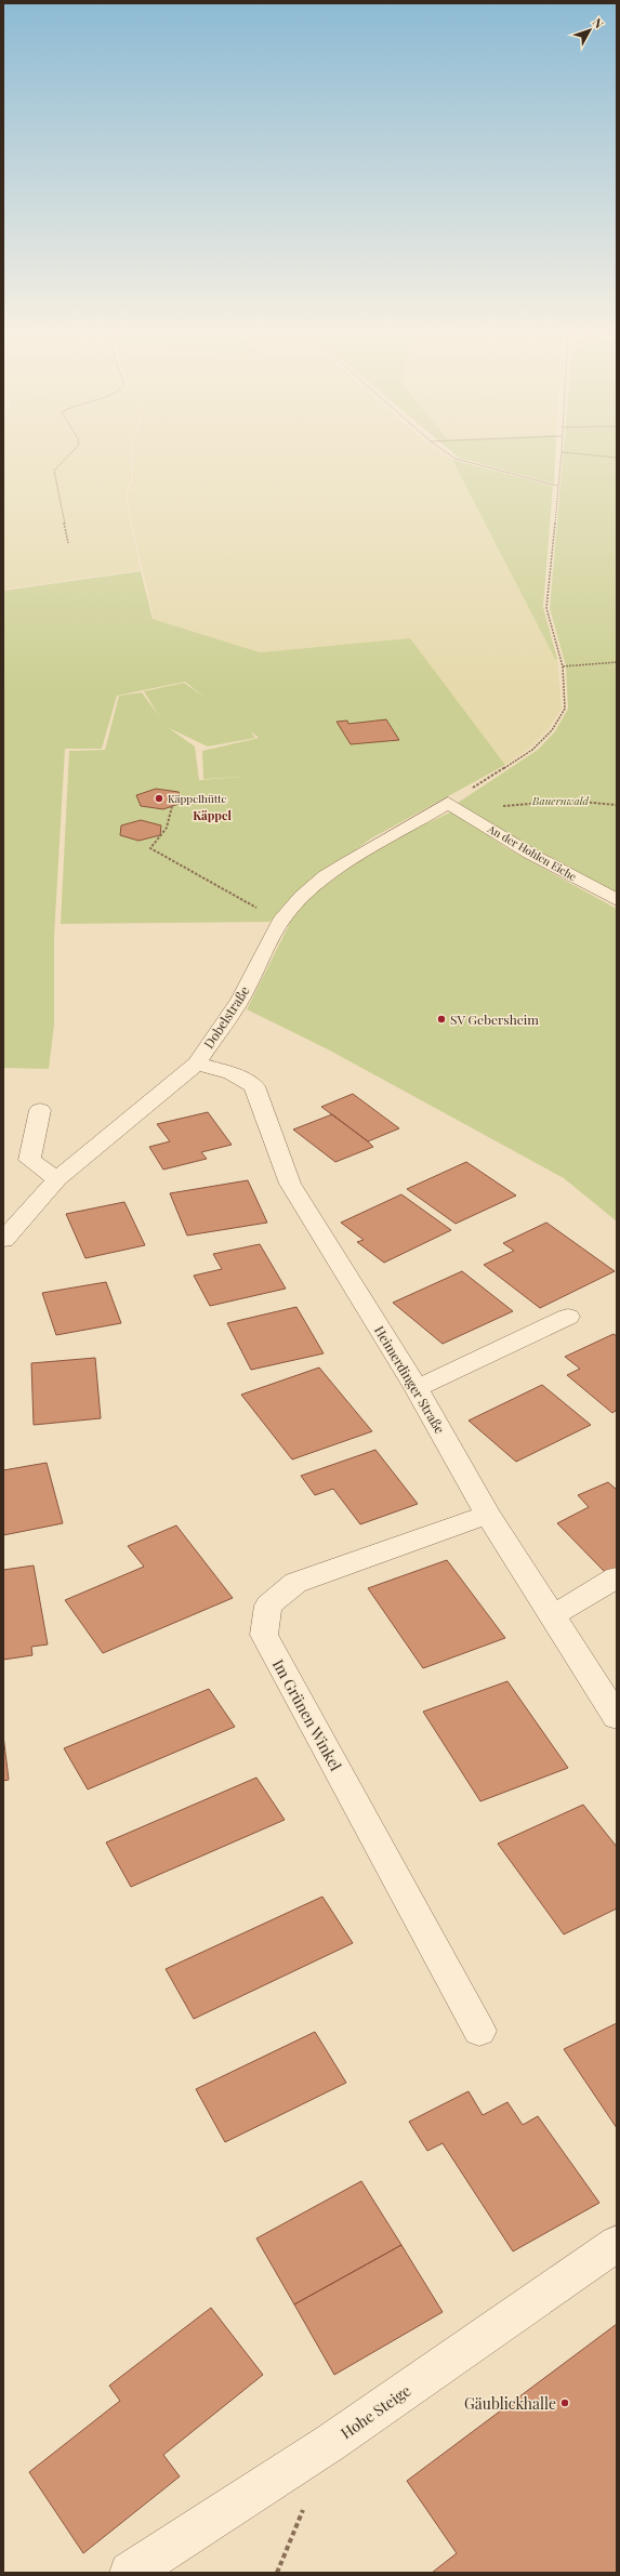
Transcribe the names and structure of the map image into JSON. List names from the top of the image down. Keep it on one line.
{"streets":{"street":["An der Hohlen Eiche","Dobelstraße","Heimerdinger Straße","Im Grünen Winkel","Hohe Steige"]},"crossings":[["An der Hohlen Eiche","Dobelstraße"],["Dobelstraße","Heimerdinger Straße"],["Heimerdinger Straße","Im Grünen Winkel"]],"districts":["Käppel"],"parks":["Bauernwald"],"places":["Käppelhütte","SV Gebersheim","Gäublickhalle"],"north":"top right"}
